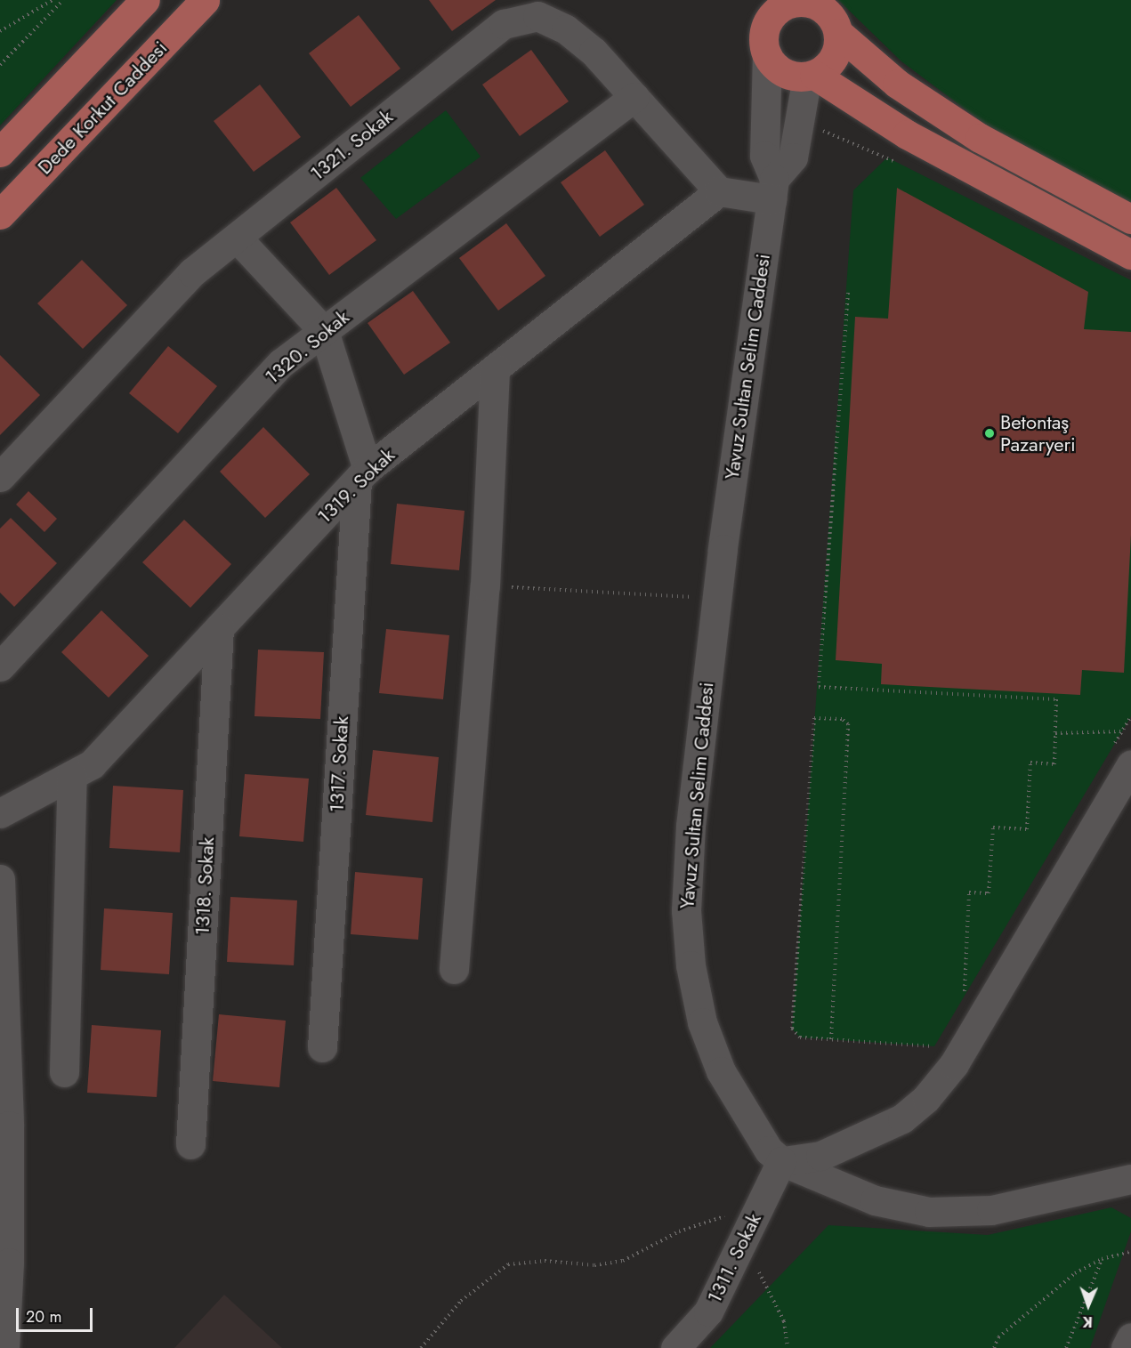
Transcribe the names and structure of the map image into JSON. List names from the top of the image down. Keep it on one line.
{"streets":{"main road":["Dede Korkut Caddesi","Yavuz Sultan Selim Caddesi"],"street":["1321. Sokak","1320. Sokak","1319. Sokak","1317. Sokak","1318. Sokak","1311. Sokak"]},"crossings":[["1321. Sokak","1320. Sokak"],["1321. Sokak","1319. Sokak"],["Yavuz Sultan Selim Caddesi","1311. Sokak"],["1319. Sokak","1317. Sokak"],["1319. Sokak","1318. Sokak"]],"places":["Betontaş Pazaryeri"],"scale_bar":"20 m","north":"bottom"}
